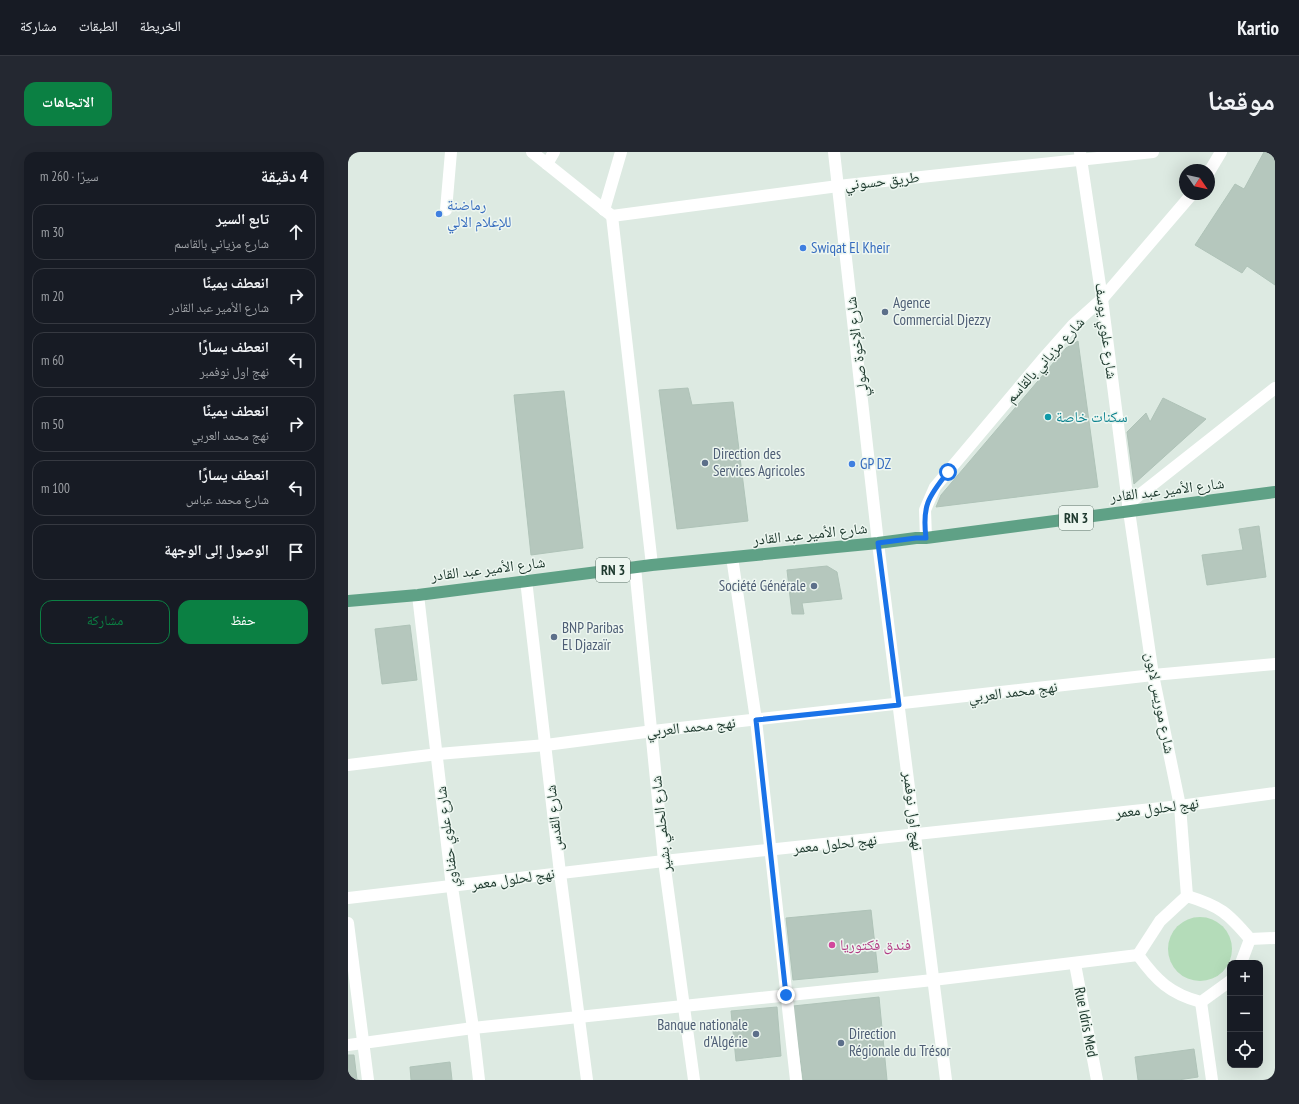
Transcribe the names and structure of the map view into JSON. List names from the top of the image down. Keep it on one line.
{"streets":{"main road":["شارع الأمير عبد القادر","RN 3"],"street":["طريق حسوني","شارع علوي يوسف","شارع الإخوة صولي","شارع مزياني بالقاسم","نهج محمد العربي","شارع موريس لابون","نهج لحلول معمر","نهج اول نوفمبر","شارع القدس","شارع الحلمي بشير","شارع علوي حفناوي","Rue Idris Med"]},"crossings":[["طريق حسوني","شارع علوي يوسف"],["طريق حسوني","شارع الإخوة صولي"],["شارع علوي يوسف","شارع مزياني بالقاسم"],["شارع علوي يوسف","شارع الأمير عبد القادر"],["شارع علوي يوسف","شارع موريس لابون"],["شارع الإخوة صولي","شارع الأمير عبد القادر"],["شارع الإخوة صولي","نهج اول نوفمبر"],["شارع مزياني بالقاسم","شارع الأمير عبد القادر"],["شارع الأمير عبد القادر","شارع موريس لابون"],["شارع الأمير عبد القادر","نهج اول نوفمبر"],["شارع الأمير عبد القادر","شارع القدس"],["شارع الأمير عبد القادر","شارع الحلمي بشير"],["شارع الأمير عبد القادر","شارع علوي حفناوي"],["نهج محمد العربي","شارع موريس لابون"],["نهج محمد العربي","نهج اول نوفمبر"],["نهج محمد العربي","شارع القدس"],["نهج محمد العربي","شارع الحلمي بشير"],["نهج محمد العربي","شارع علوي حفناوي"],["شارع موريس لابون","نهج لحلول معمر"],["نهج لحلول معمر","نهج اول نوفمبر"],["نهج لحلول معمر","شارع القدس"],["نهج لحلول معمر","شارع الحلمي بشير"],["نهج لحلول معمر","شارع علوي حفناوي"]],"places":["رماضنة للإعلام الالي","Swiqat El Kheir","Agence Commercial Djezzy","سكنات خاصة","Direction des Services Agricoles","GP DZ","Société Générale","BNP Paribas El Djazaïr","فندق فكتوريا","Banque nationale d'Algérie","Direction Régionale du Trésor"],"north":"bottom right","page":{"header":"Kartio","nav":["الخريطة","الطبقات","مشاركة"],"title":"موقعنا","buttons":["الاتجاهات",["حفظ","مشاركة"]],"heading":["4 دقيقة","سيرًا · 260 m"],"list":[["تابع السير","شارع مزياني بالقاسم","30 m"],["انعطف يمينًا","شارع الأمير عبد القادر","20 m"],["انعطف يسارًا","نهج اول نوفمبر","60 m"],["انعطف يمينًا","نهج محمد العربي","50 m"],["انعطف يسارًا","شارع محمد عباس","100 m"],"الوصول إلى الوجهة"],"map_buttons":["+","−"]}}
